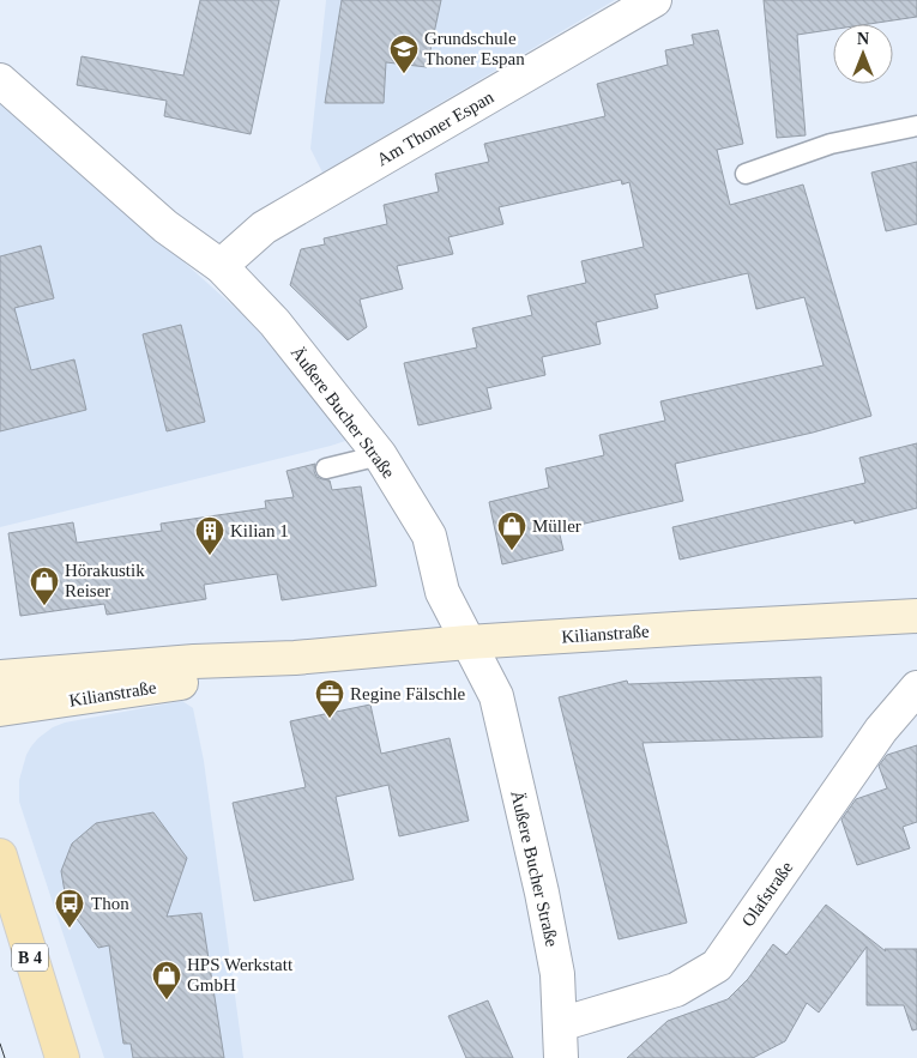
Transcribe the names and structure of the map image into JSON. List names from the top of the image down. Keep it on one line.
{"streets":{"main road":["Kilianstraße","B 4"],"street":["Am Thoner Espan","Äußere Bucher Straße","Olafstraße"]},"crossings":[["Am Thoner Espan","Äußere Bucher Straße"],["Äußere Bucher Straße","Kilianstraße"],["Äußere Bucher Straße","Olafstraße"]],"places":{"school or university":["Grundschule Thoner Espan"],"shop":["Müller","Hörakustik Reiser","HPS Werkstatt GmbH"],"building":["Kilian 1"],"office":["Regine Fälschle"],"bus stop":["Thon"]},"north":"top"}
